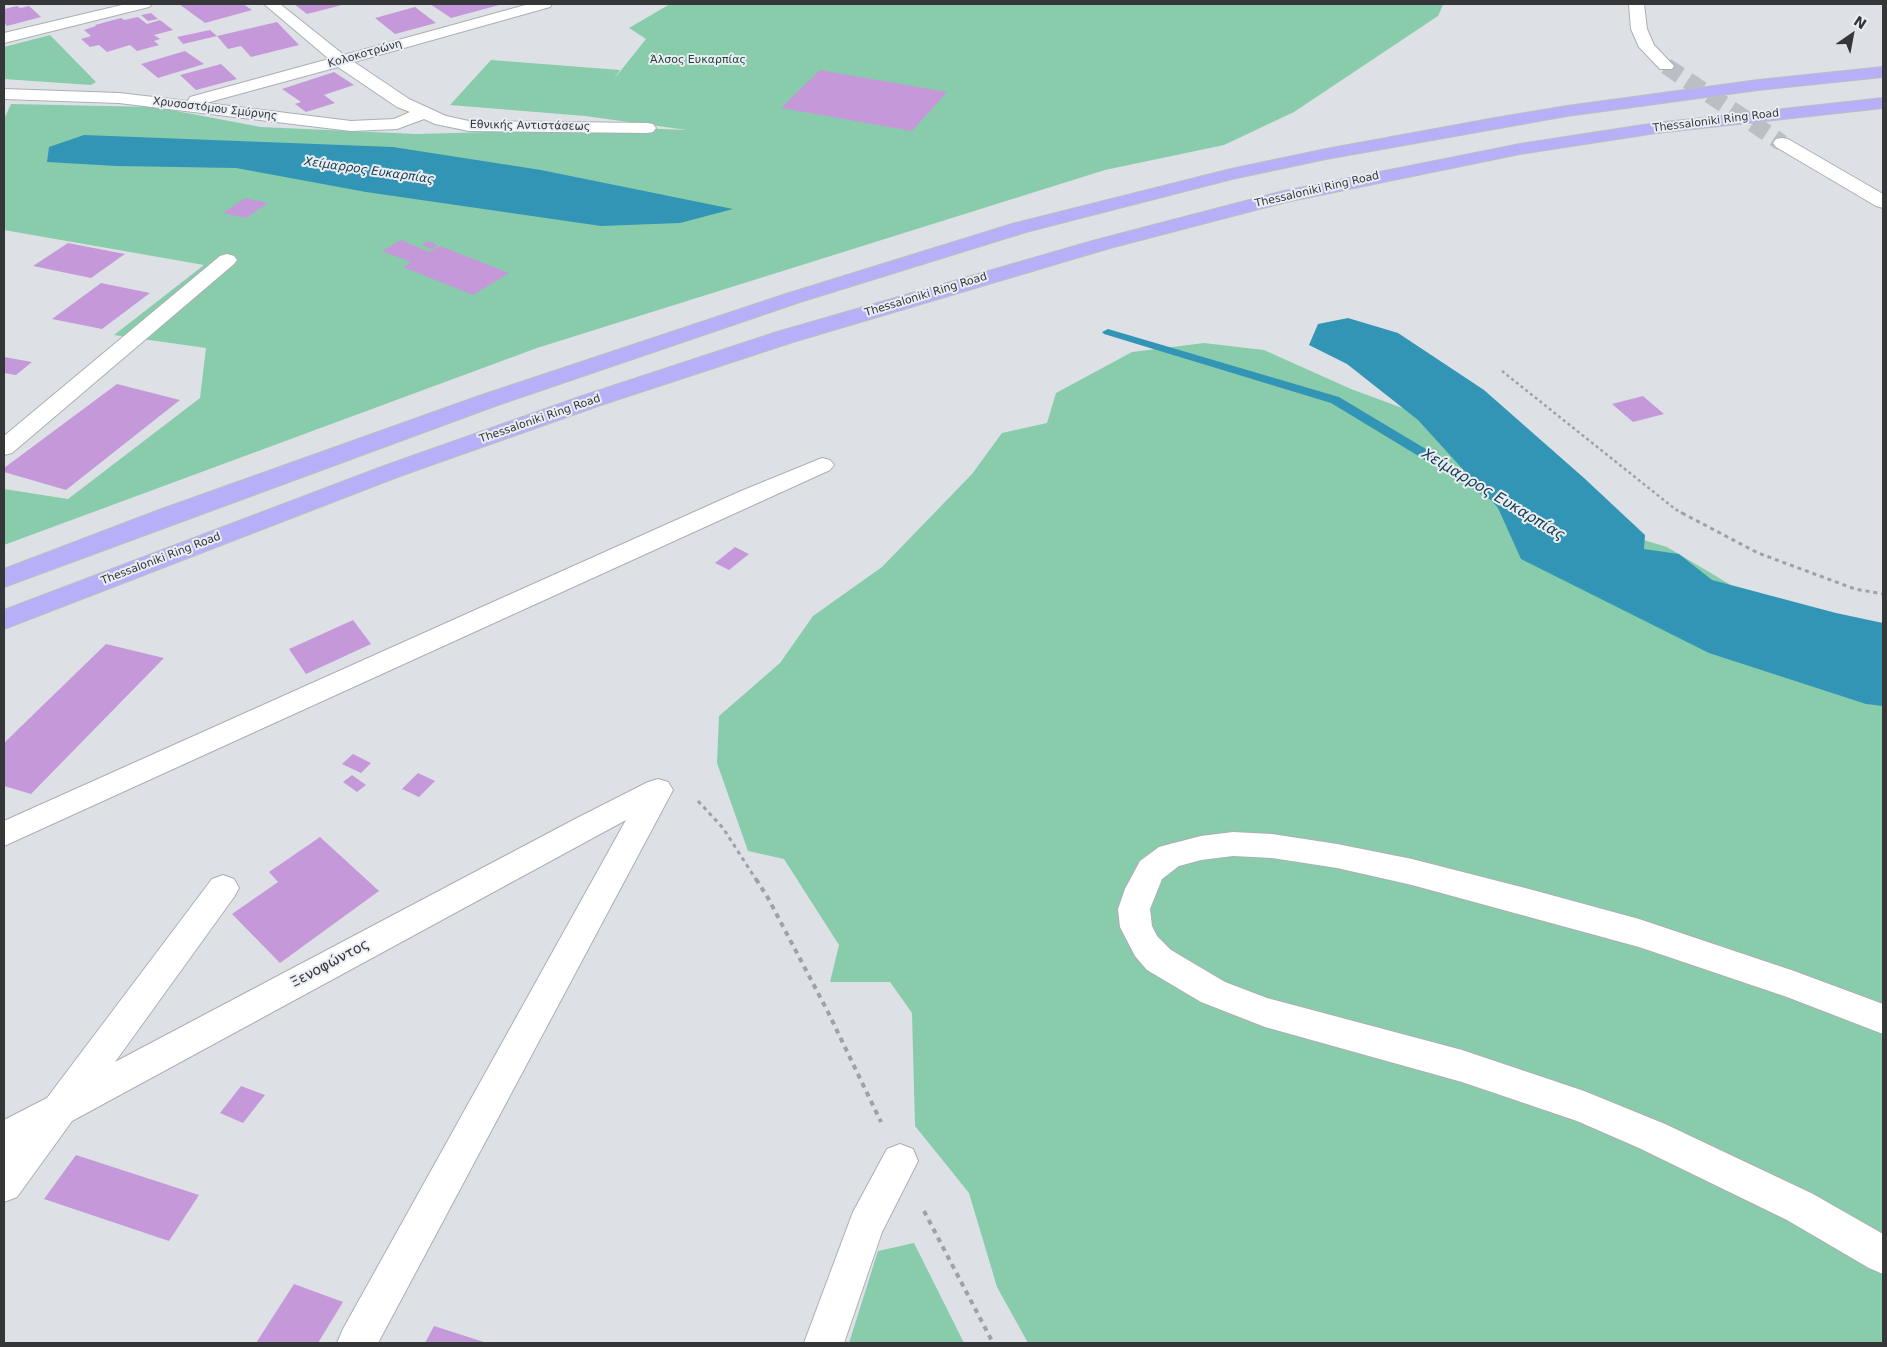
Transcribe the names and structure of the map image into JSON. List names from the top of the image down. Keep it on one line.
{"streets":{"highway":["Thessaloniki Ring Road"],"street":["Κολοκοτρώνη","Χρυσοστόμου Σμύρνης","Εθνικής Αντιστάσεως","Ξενοφώντος"]},"crossings":[["Κολοκοτρώνη","Χρυσοστόμου Σμύρνης"],["Κολοκοτρώνη","Εθνικής Αντιστάσεως"],["Χρυσοστόμου Σμύρνης","Εθνικής Αντιστάσεως"]],"water":["Χείμαρρος Ευκαρπίας"],"parks":["Άλσος Ευκαρπίας"],"north":"top right"}
